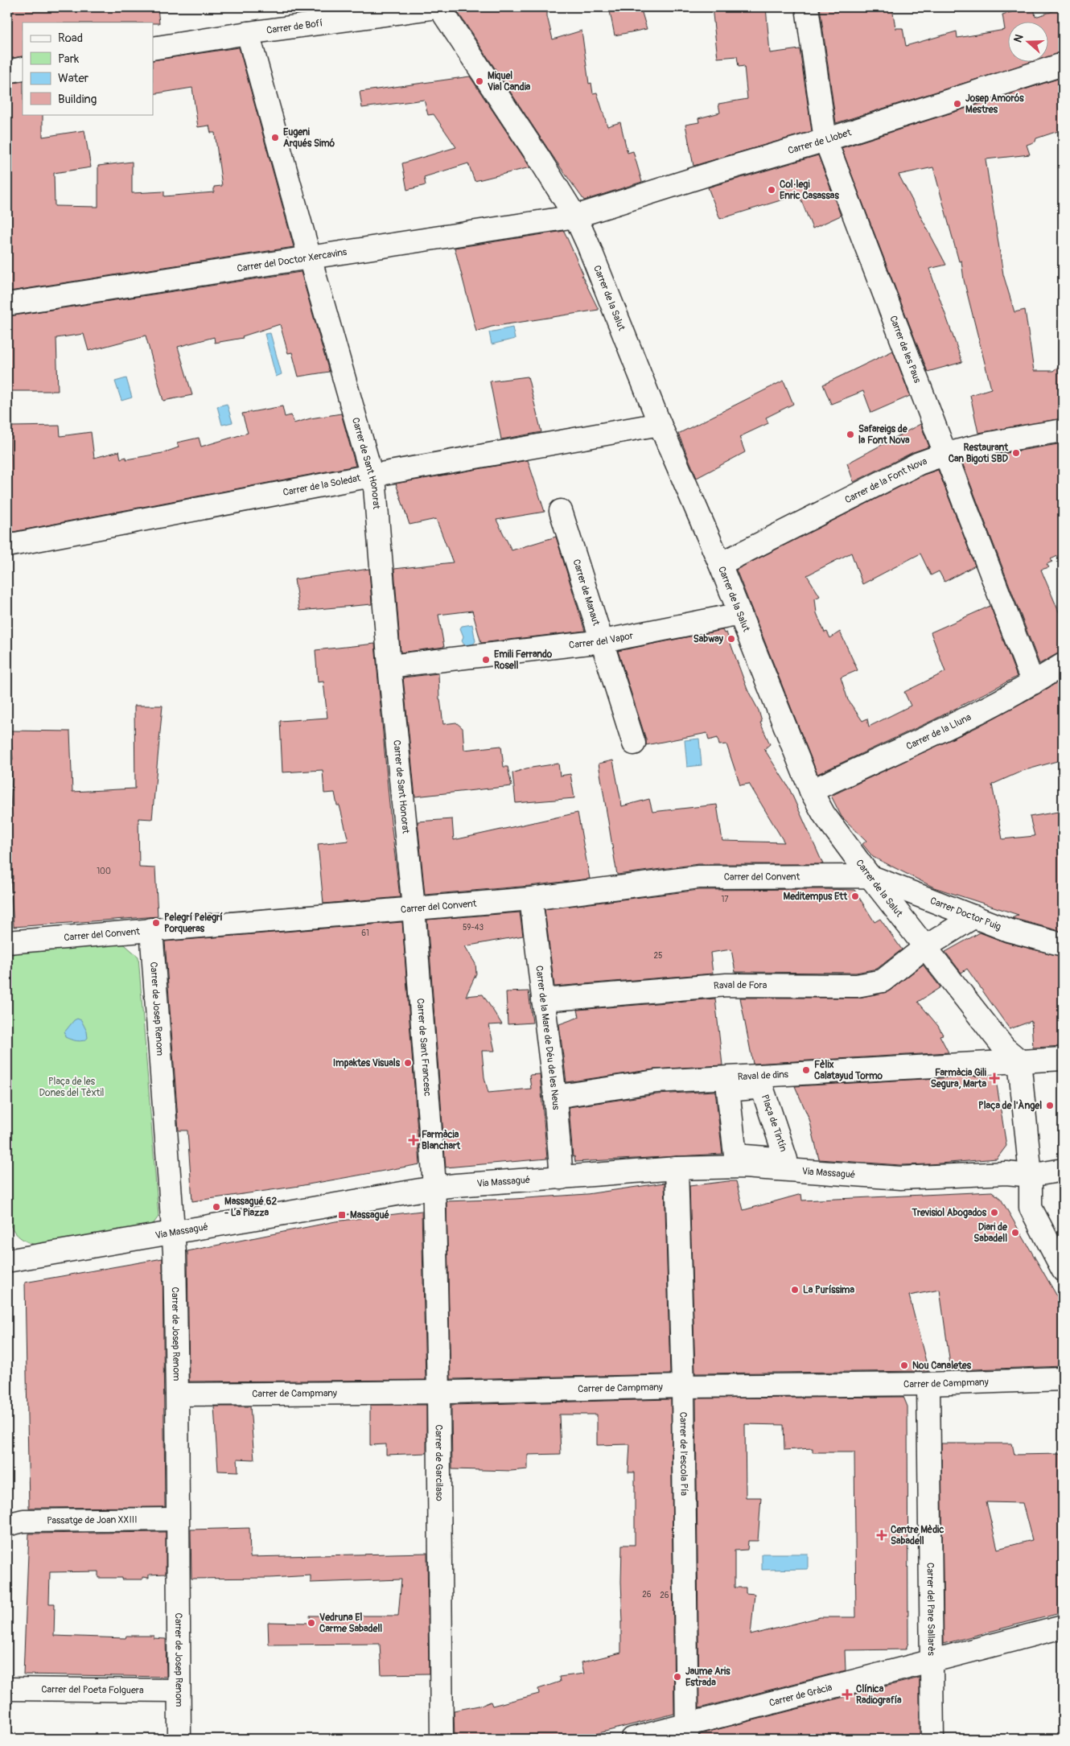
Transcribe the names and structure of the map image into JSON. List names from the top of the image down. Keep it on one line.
{"streets":{"street":["Carrer de Bofí","Carrer de Llobet","Carrer del Doctor Xercavins","Carrer de la Salut","Carrer de les Paus","Carrer de Sant Honorat","Carrer de la Font Nova","Carrer de la Soledat","Carrer de Manaut","Carrer del Vapor","Carrer de la Lluna","Carrer del Convent","Carrer Doctor Puig","Raval de Fora","Carrer de Josep Renom","Carrer de la Mare de Déu de les Neus","Carrer de Sant Francesc","Raval de dins","Via Massagué","Carrer de Campmany","Carrer de l'escola Pía","Carrer de Garcilaso","Passatge de Joan XXIII","Carrer del Pare Sallarès","Carrer del Poeta Folguera","Carrer de Gràcia"]},"crossings":[["Carrer de Bofí","Carrer de la Salut"],["Carrer de Bofí","Carrer de Sant Honorat"],["Carrer de Llobet","Carrer del Doctor Xercavins"],["Carrer de Llobet","Carrer de la Salut"],["Carrer de Llobet","Carrer de les Paus"],["Carrer del Doctor Xercavins","Carrer de la Salut"],["Carrer del Doctor Xercavins","Carrer de Sant Honorat"],["Carrer de la Salut","Carrer de la Font Nova"],["Carrer de la Salut","Carrer de la Soledat"],["Carrer de la Salut","Carrer del Vapor"],["Carrer de la Salut","Carrer de la Lluna"],["Carrer de la Salut","Carrer del Convent"],["Carrer de la Salut","Carrer Doctor Puig"],["Carrer de la Salut","Raval de Fora"],["Carrer de la Salut","Raval de dins"],["Carrer de les Paus","Carrer de la Font Nova"],["Carrer de les Paus","Carrer de la Lluna"],["Carrer de Sant Honorat","Carrer de la Soledat"],["Carrer de Sant Honorat","Carrer del Vapor"],["Carrer de Sant Honorat","Carrer del Convent"],["Carrer de Sant Honorat","Carrer de Sant Francesc"],["Carrer de Manaut","Carrer del Vapor"],["Carrer del Convent","Carrer Doctor Puig"],["Carrer del Convent","Carrer de Josep Renom"],["Carrer del Convent","Carrer de la Mare de Déu de les Neus"],["Carrer del Convent","Carrer de Sant Francesc"],["Carrer Doctor Puig","Raval de Fora"],["Raval de Fora","Carrer de la Mare de Déu de les Neus"],["Carrer de Josep Renom","Via Massagué"],["Carrer de Josep Renom","Carrer de Campmany"],["Carrer de Josep Renom","Passatge de Joan XXIII"],["Carrer de Josep Renom","Carrer del Poeta Folguera"],["Carrer de la Mare de Déu de les Neus","Raval de dins"],["Carrer de la Mare de Déu de les Neus","Via Massagué"],["Carrer de Sant Francesc","Via Massagué"],["Carrer de Sant Francesc","Carrer de Garcilaso"],["Via Massagué","Carrer de l'escola Pía"],["Via Massagué","Carrer de Garcilaso"],["Carrer de Campmany","Carrer de l'escola Pía"],["Carrer de Campmany","Carrer de Garcilaso"],["Carrer de Campmany","Carrer del Pare Sallarès"],["Carrer de l'escola Pía","Carrer de Gràcia"],["Carrer del Pare Sallarès","Carrer de Gràcia"]],"parks":["Plaça de les Dones del Tèxtil"],"places":{"other":["Miquel Vial Candia","Josep Amorós Mestres","Eugeni Arqués Simó","Col·legi Enric Casassas","Safareigs de la Font Nova","Restaurant Can Bigoti SBD","Sabway","Emili Ferrando Rosell","Meditempus Ett","Pelegrí Pelegrí Porqueras","Impaktes Visuals","Fèlix Calatayud Tormo","Plaça de l'Àngel","Massagué 62 - La Piazza","Trevisiol Abogados","Diari de Sabadell","La Puríssima","Nou Canaletes","Vedruna El Carme Sabadell","Jaume Aris Estrada"],"health":["Farmàcia Gili Segura, Marta","Farmàcia Blanchart","Centre Mèdic Sabadell","Clínica Radiografía"],"transit":["Massagué"]},"house_numbers":["100","17","59-43","61","25","26","26"],"legend":["Road","Park","Water","Building"],"north":"left"}
